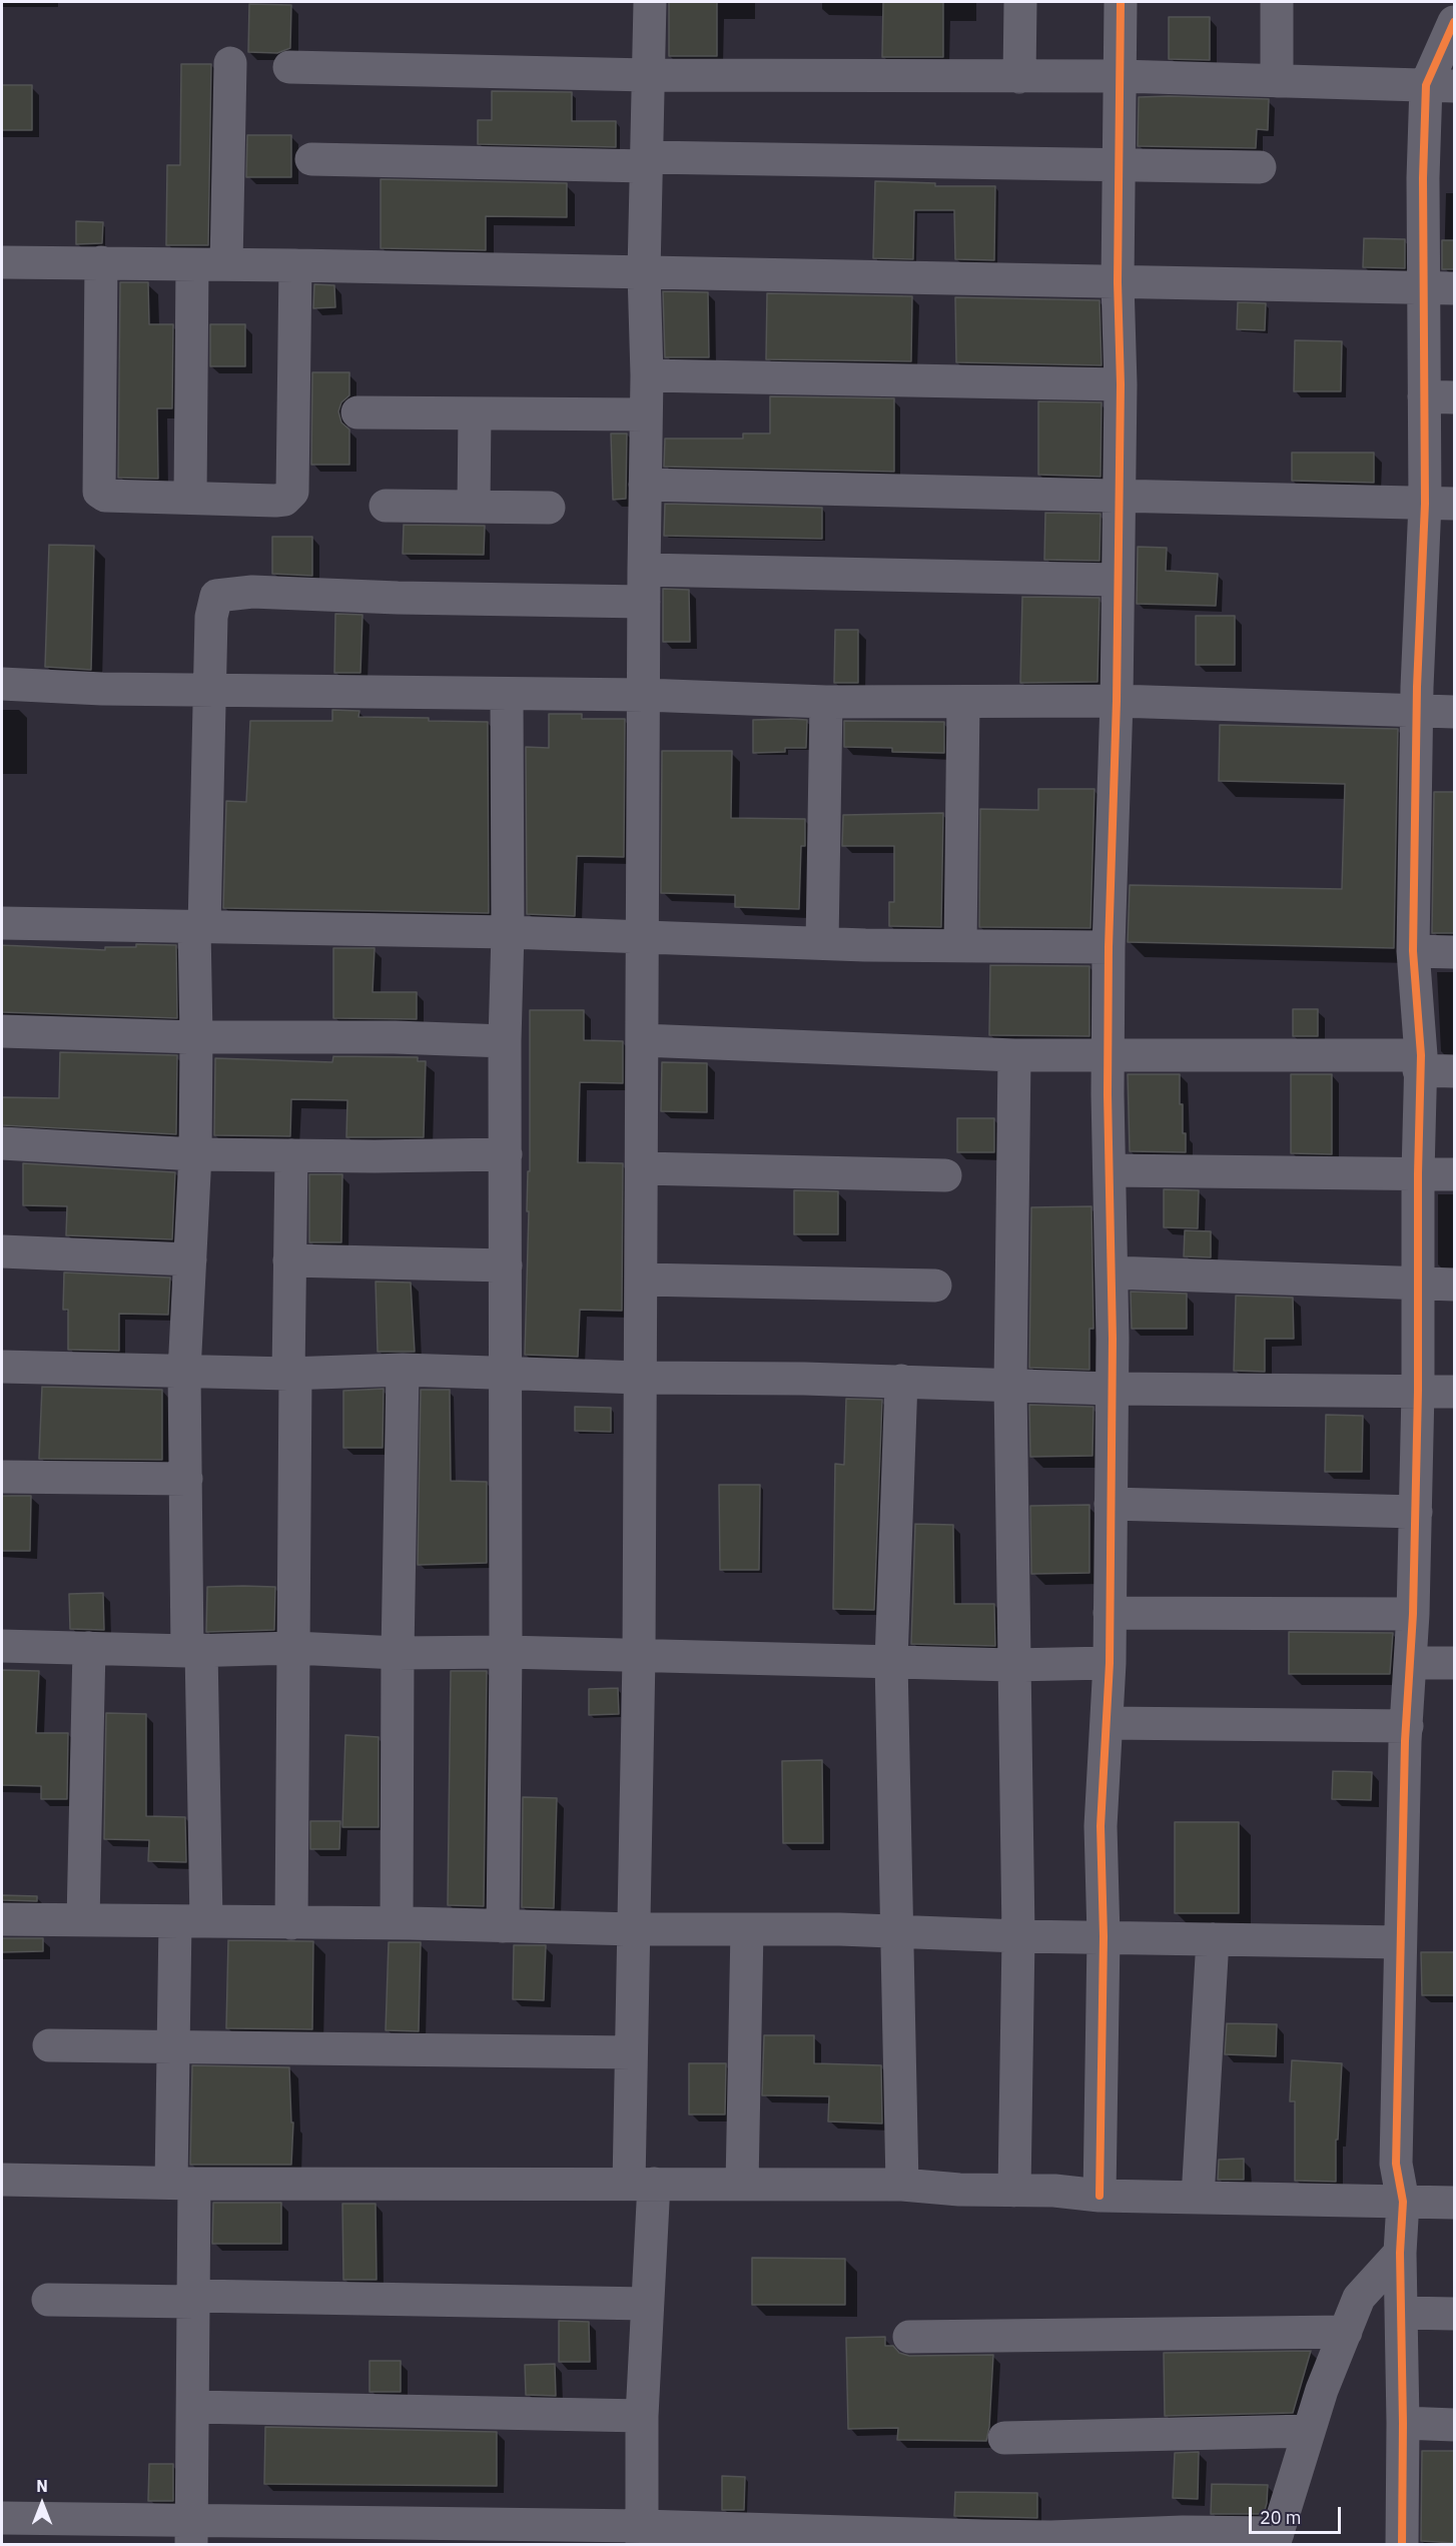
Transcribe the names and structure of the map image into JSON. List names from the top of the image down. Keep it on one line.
{"scale_bar":"20 m","north":"top"}
